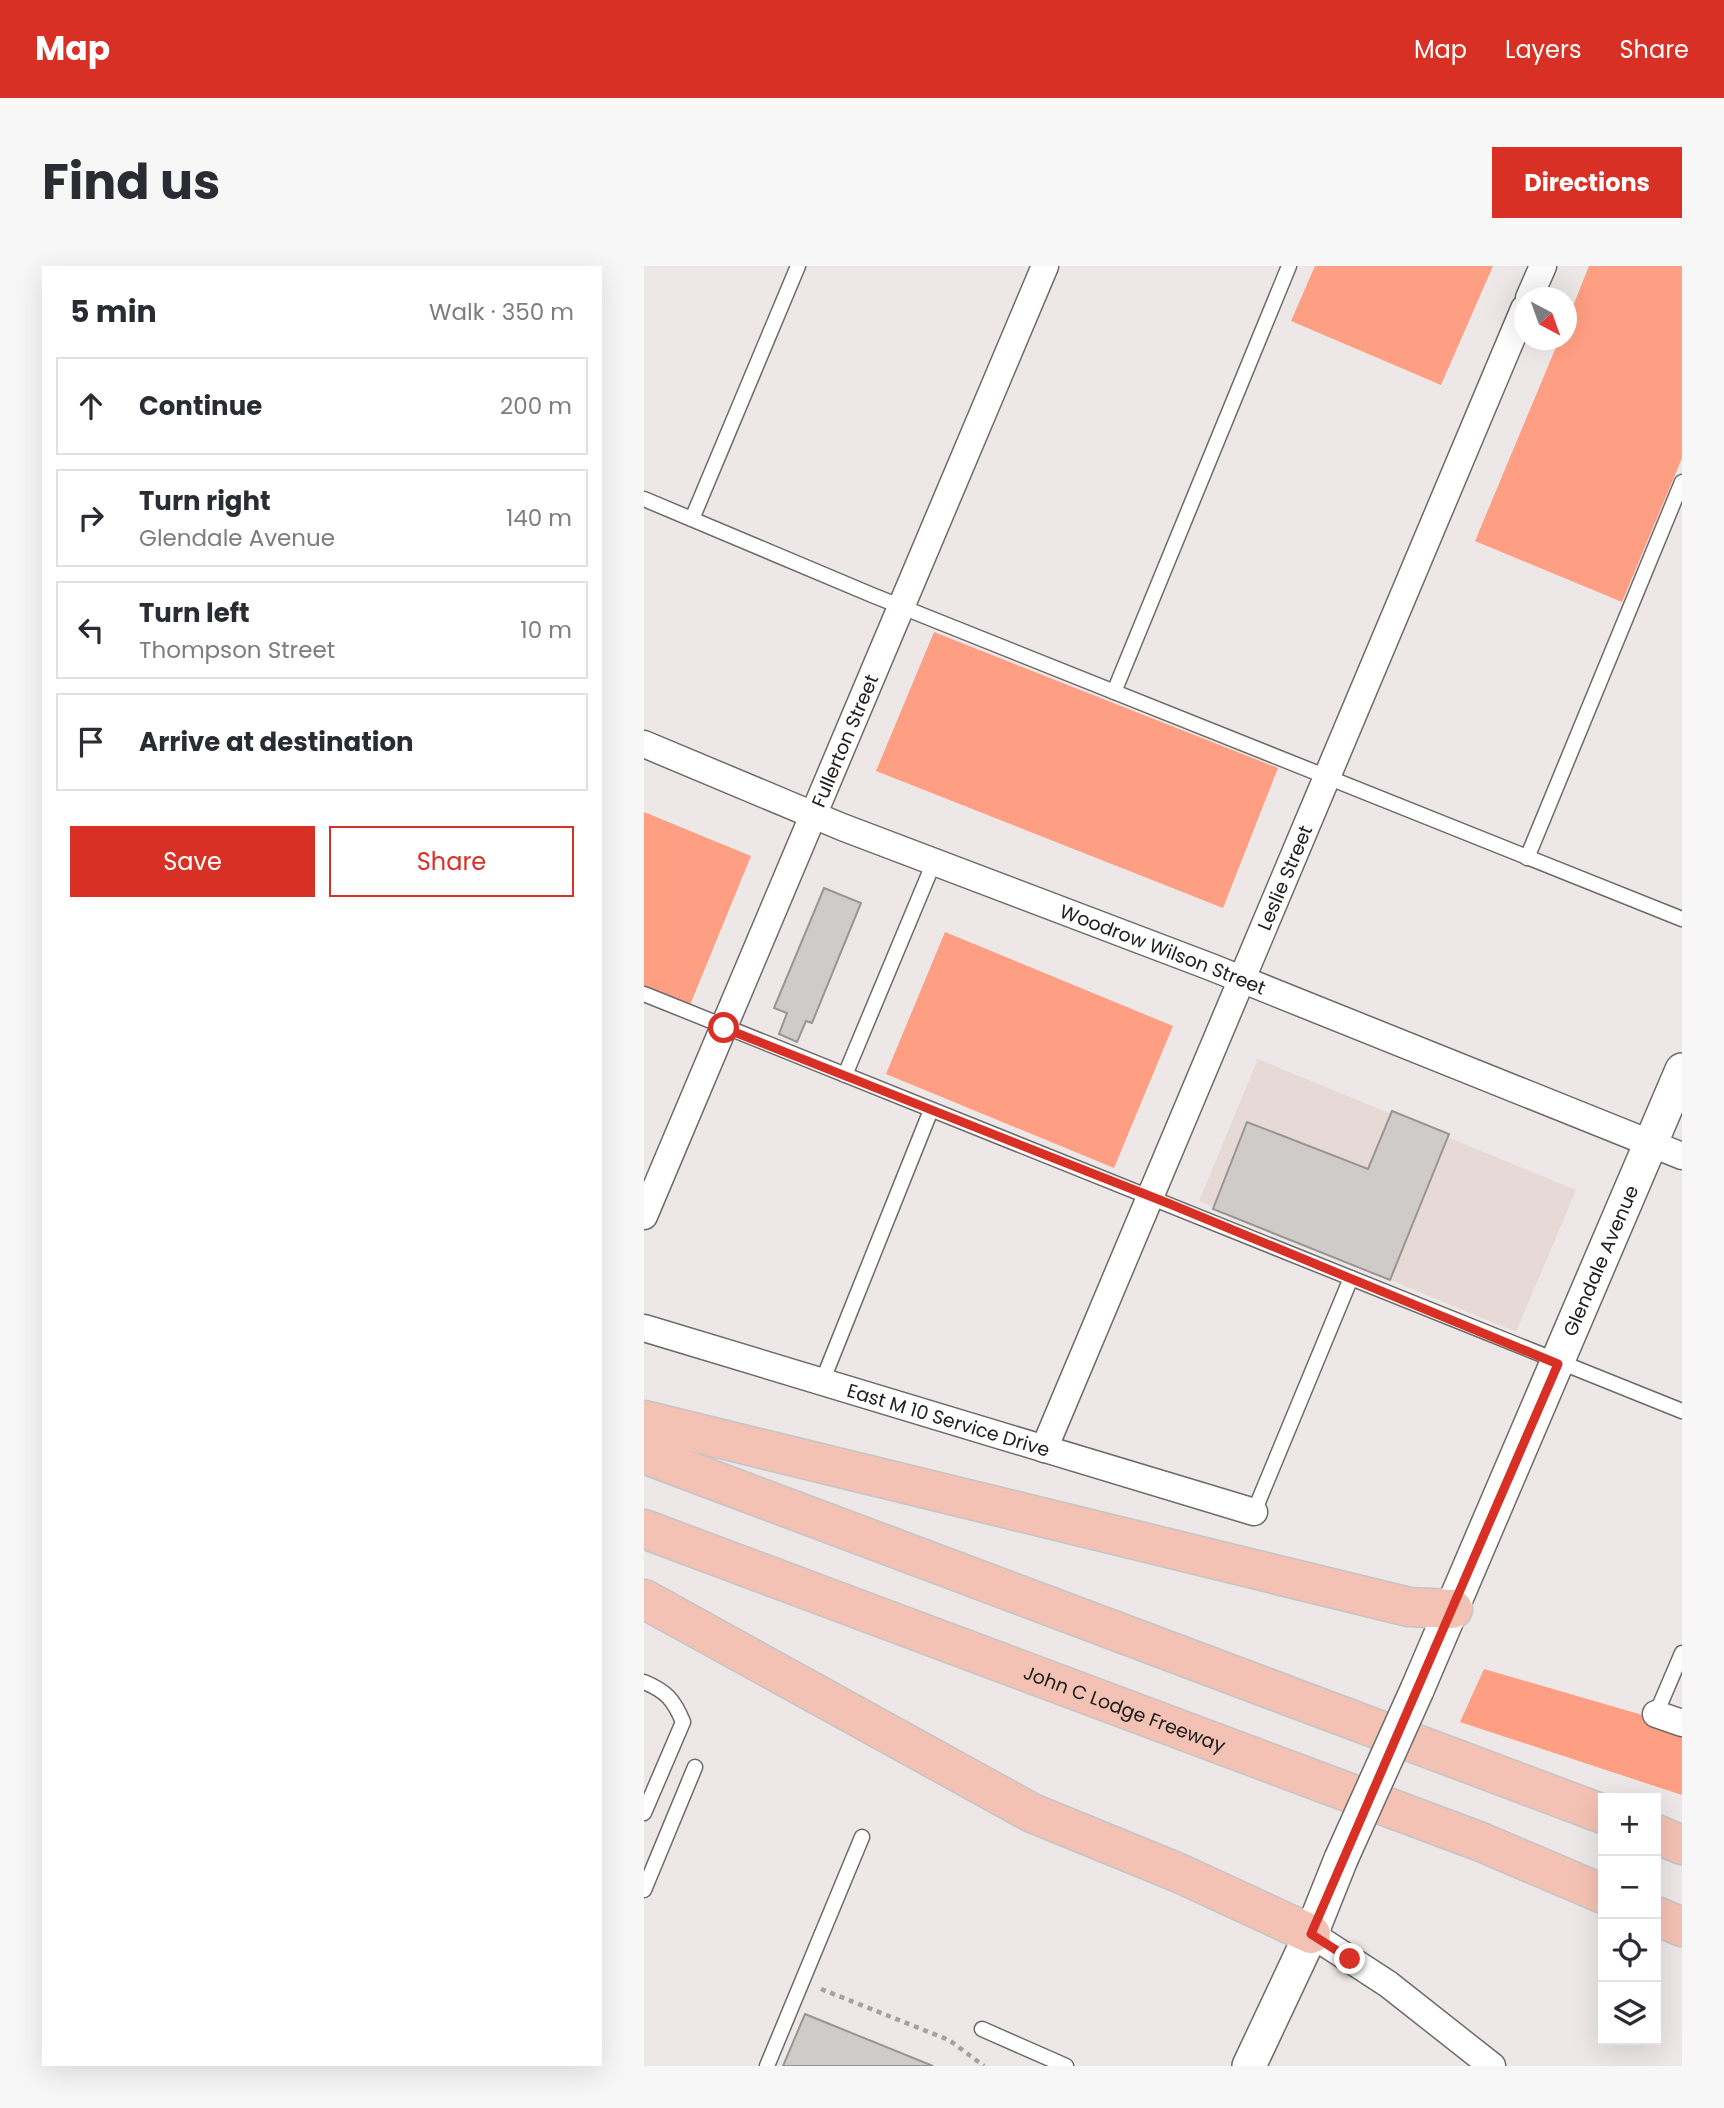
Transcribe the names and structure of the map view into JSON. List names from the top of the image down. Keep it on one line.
{"streets":{"highway":["John C Lodge Freeway"],"street":["Fullerton Street","Leslie Street","Woodrow Wilson Street","Glendale Avenue","East M 10 Service Drive"]},"crossings":[["Fullerton Street","Woodrow Wilson Street"],["Leslie Street","Woodrow Wilson Street"],["Leslie Street","East M 10 Service Drive"],["Woodrow Wilson Street","Glendale Avenue"]],"north":"bottom right","page":{"header":"Map","nav":["Map","Layers","Share"],"title":"Find us","buttons":["Directions",["Save","Share"]],"heading":["5 min","Walk · 350 m"],"list":[["Continue","200 m"],["Turn right","Glendale Avenue","140 m"],["Turn left","Thompson Street","10 m"],"Arrive at destination"],"map_buttons":["+","−"]}}
